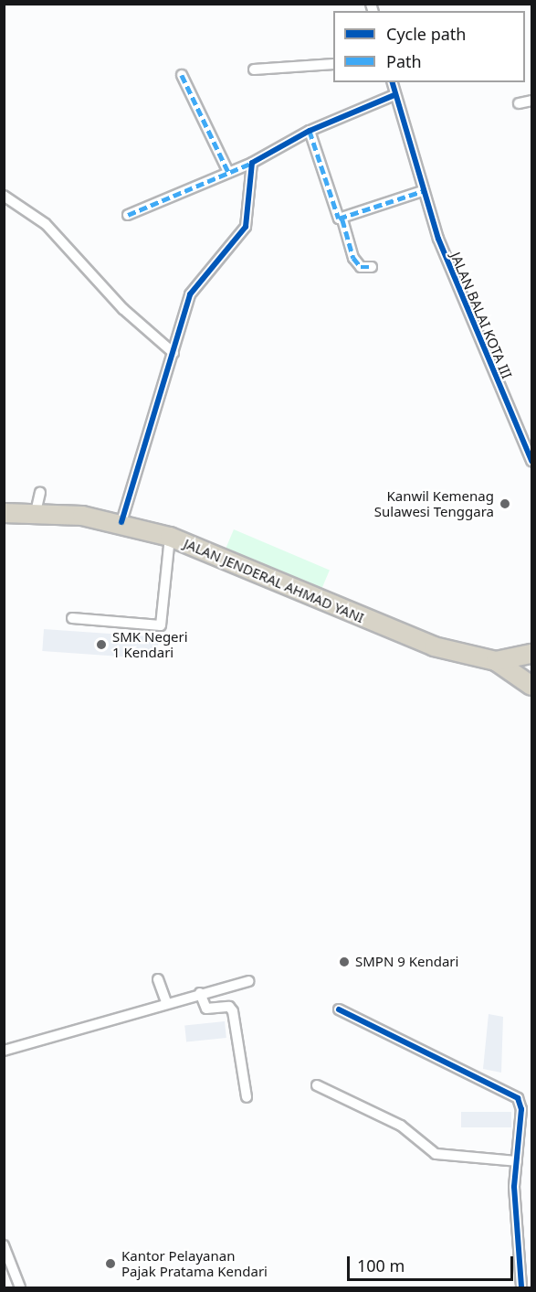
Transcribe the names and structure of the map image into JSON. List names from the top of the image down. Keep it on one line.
{"streets":{"highway":["JALAN JENDERAL AHMAD YANI"],"street":["JALAN BALAI KOTA III"]},"places":["Kanwil Kemenag Sulawesi Tenggara","SMK Negeri 1 Kendari","SMPN 9 Kendari","Kantor Pelayanan Pajak Pratama Kendari"],"legend":["Cycle path","Path"],"scale_bar":"100 m"}
